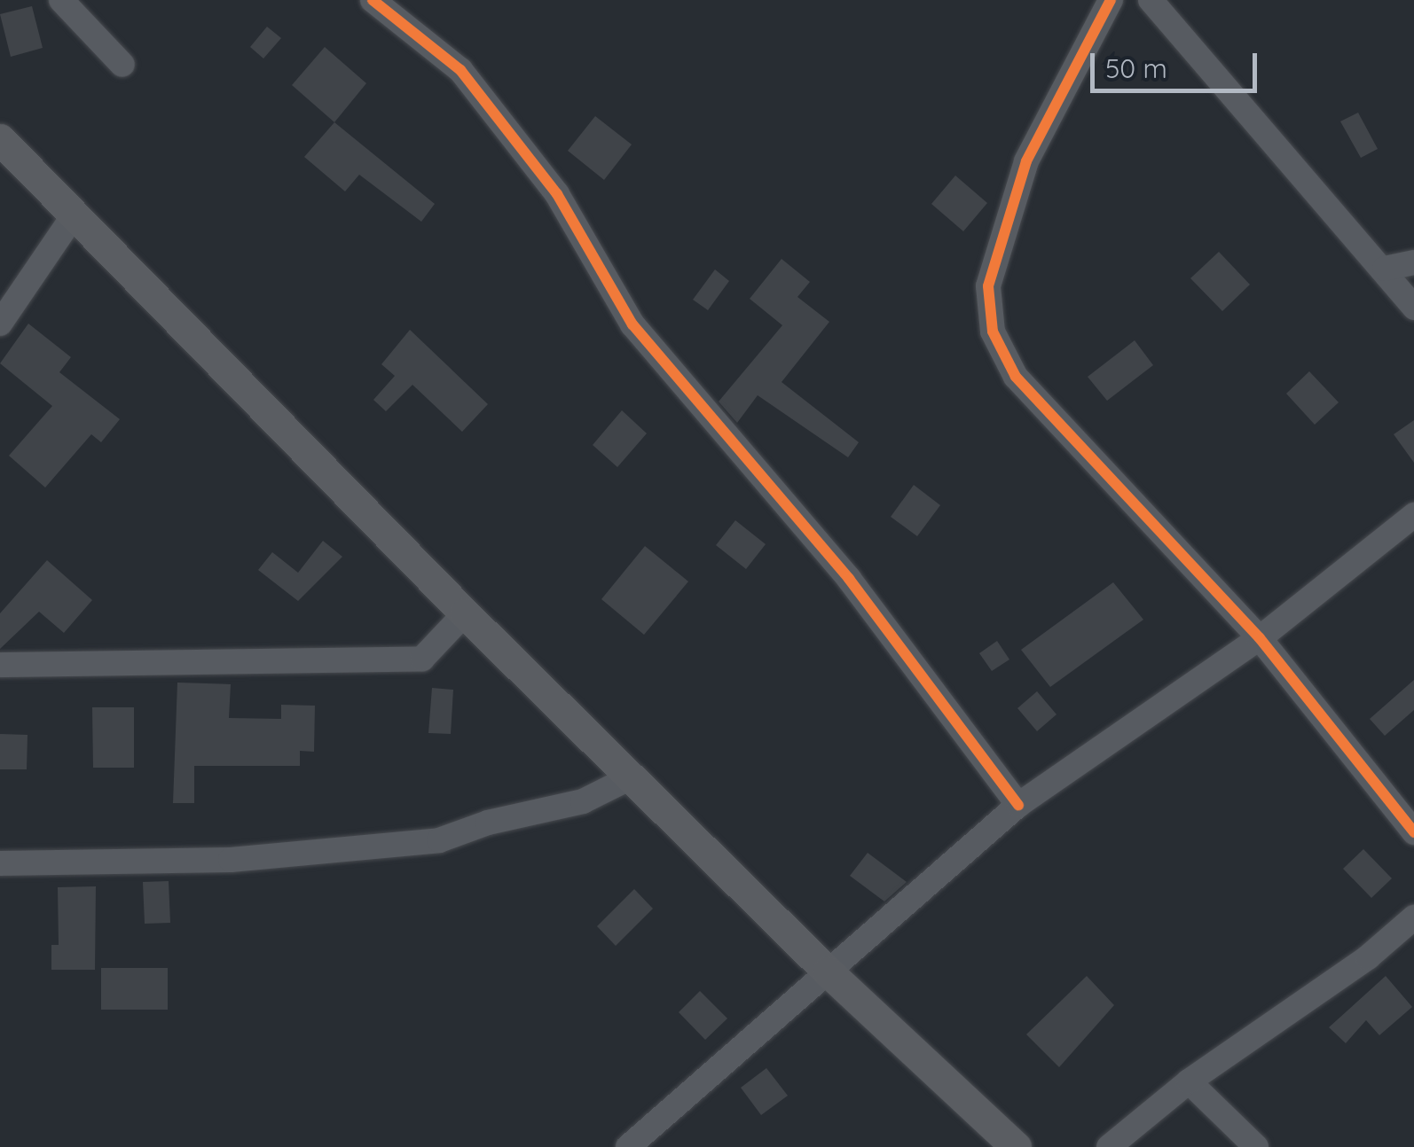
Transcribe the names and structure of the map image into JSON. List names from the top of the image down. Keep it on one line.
{"scale_bar":"50 m"}
